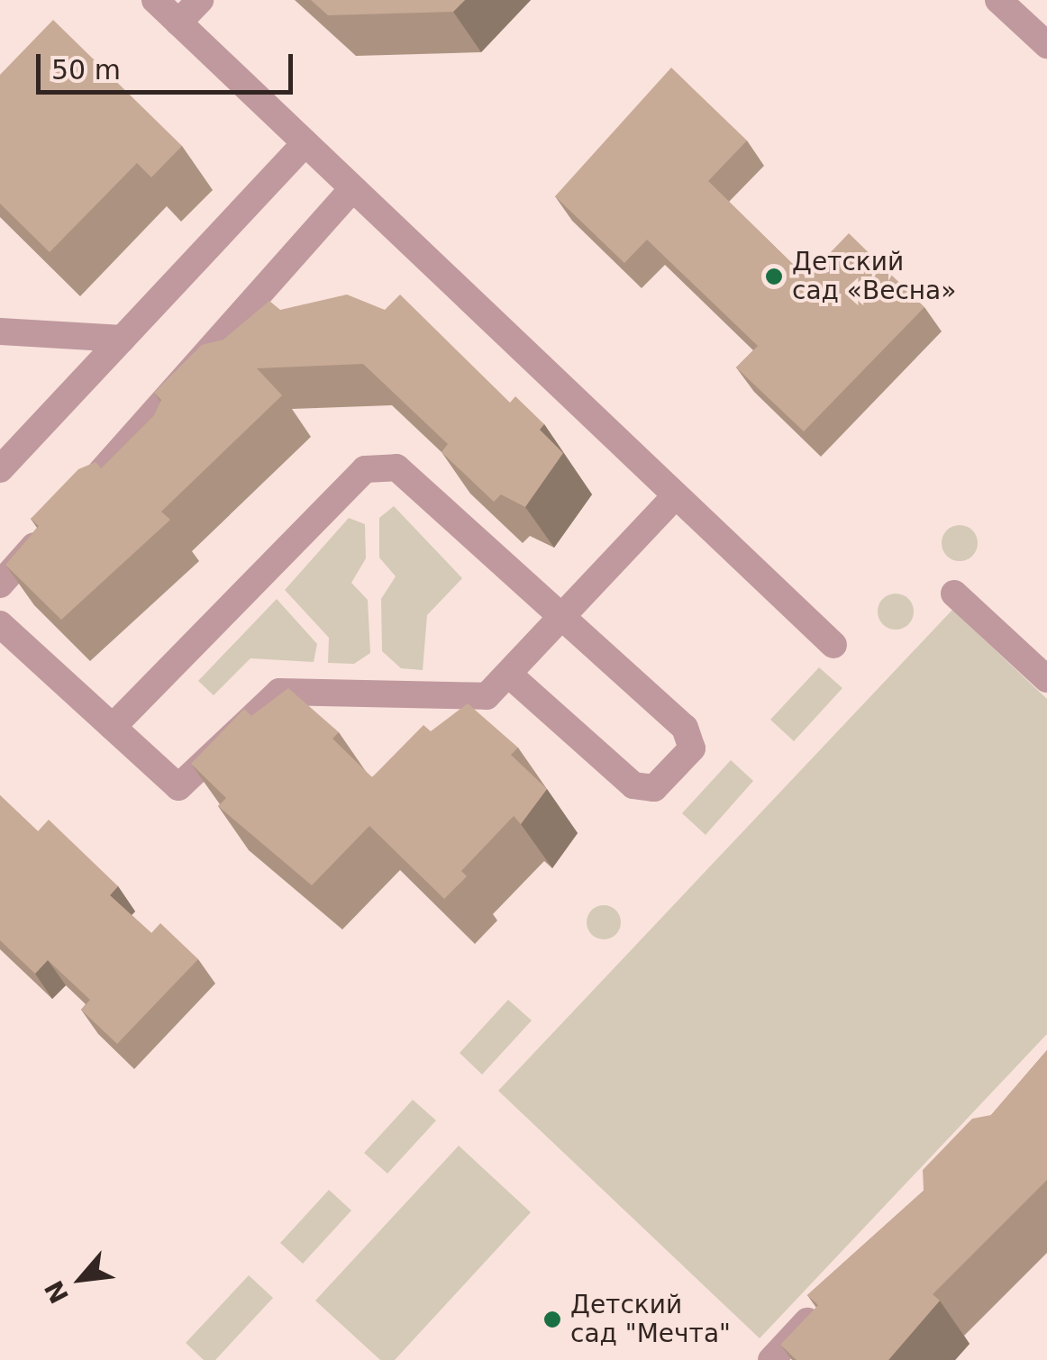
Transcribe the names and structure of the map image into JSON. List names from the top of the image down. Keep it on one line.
{"places":["Детский сад «Весна»","Детский сад \"Мечта\""],"scale_bar":"50 m","north":"bottom left"}
